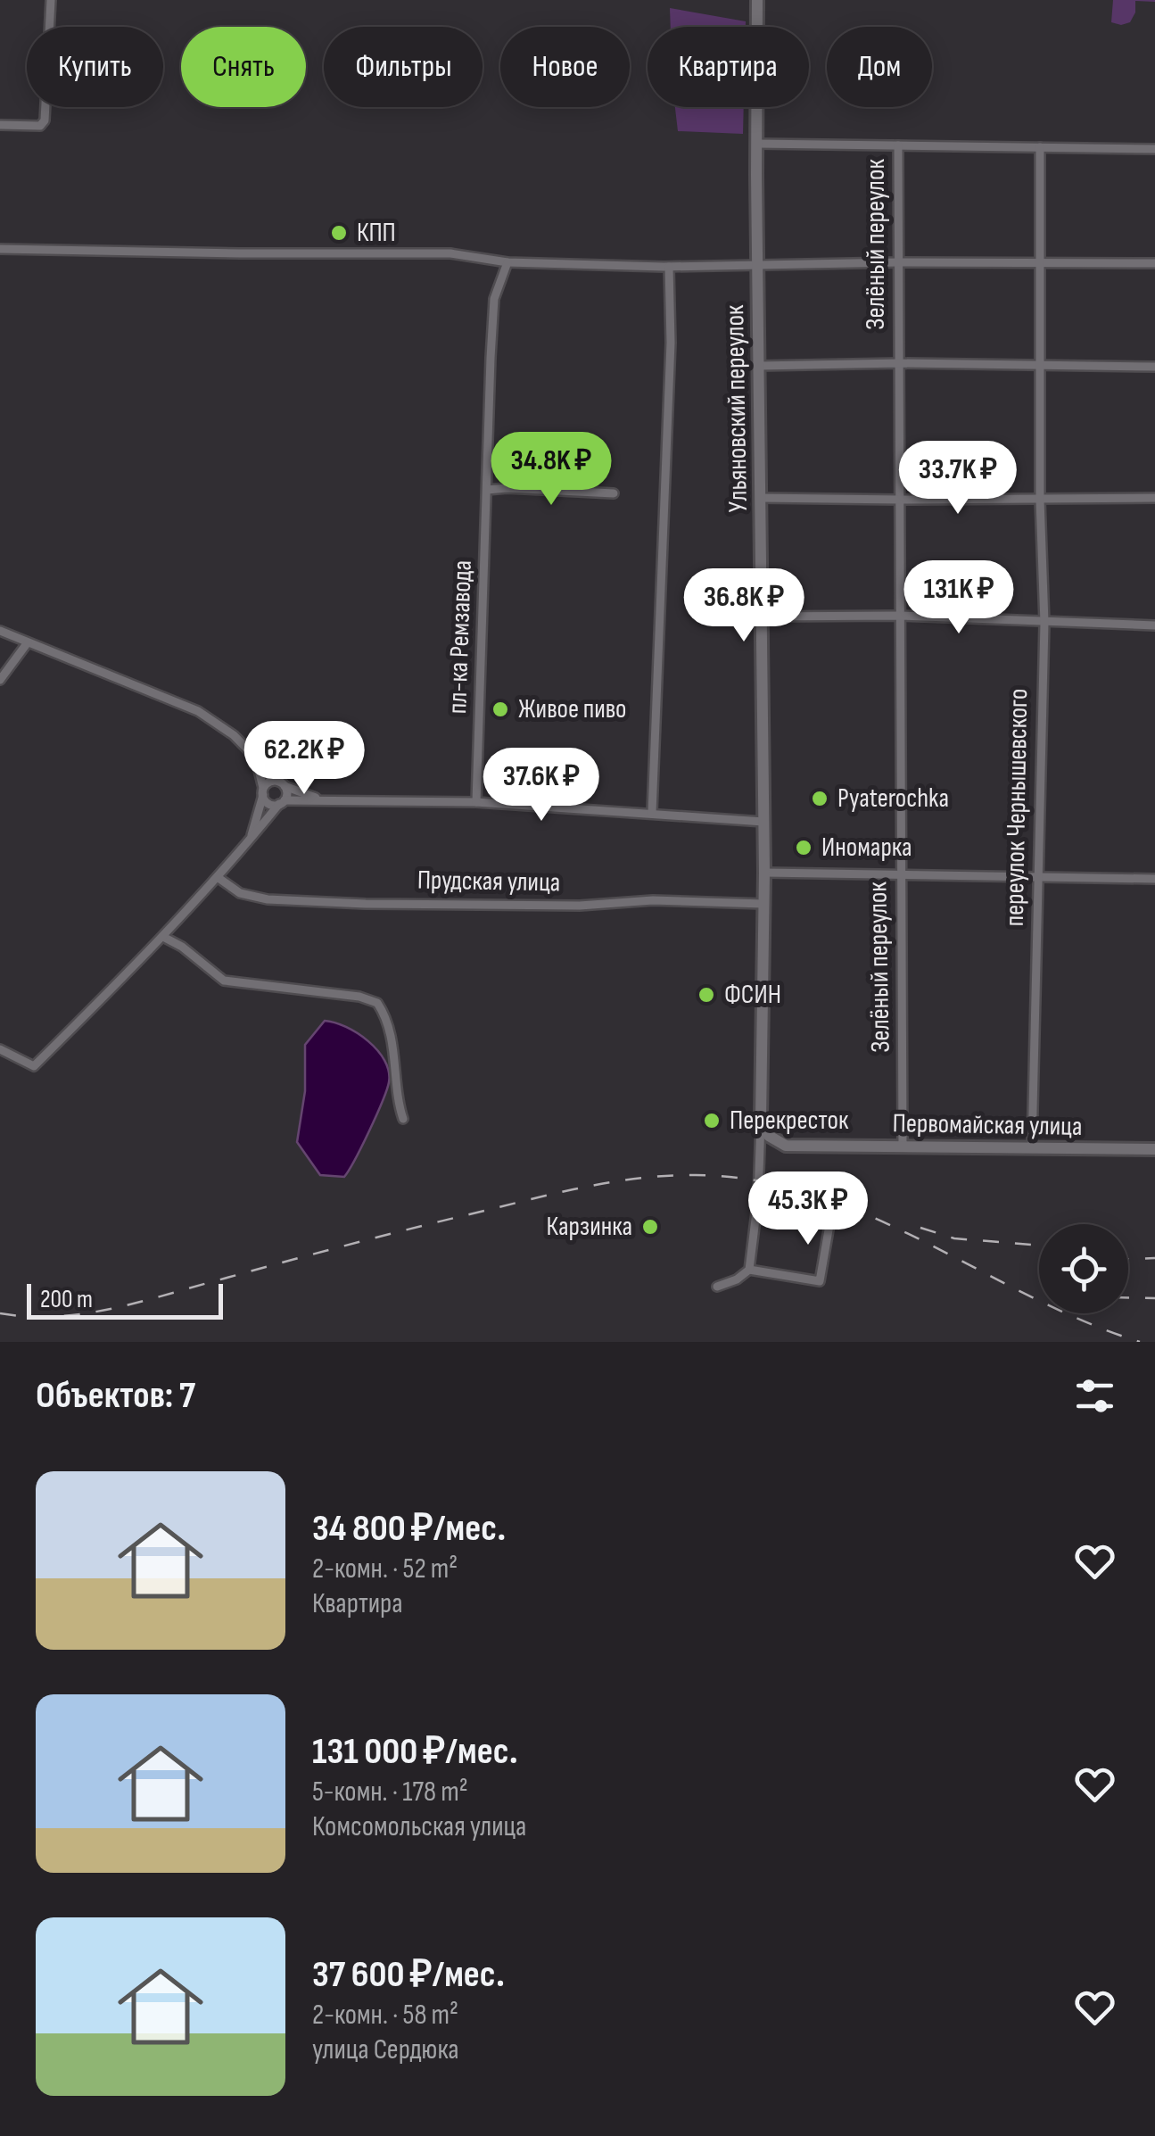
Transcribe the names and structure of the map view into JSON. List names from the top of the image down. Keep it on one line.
{"streets":{"main road":["Ульяновский переулок","Первомайская улица"],"street":["Зелёный переулок","пл-ка Ремзавода","переулок Чернышевского","Прудская улица"]},"crossings":[["Зелёный переулок","Первомайская улица"],["Ульяновский переулок","Прудская улица"],["Ульяновский переулок","Первомайская улица"],["переулок Чернышевского","Первомайская улица"]],"places":["КПП","Живое пиво","Pyaterochka","Иномарка","ФСИН","Перекресток","Карзинка"],"scale_bar":"200 m","page":{"chip":["Купить","Снять","Фильтры","Новое","Квартира","Дом"],"price":["34.8K ₽","33.7K ₽","131K ₽","36.8K ₽","62.2K ₽","37.6K ₽","45.3K ₽"],"scale":"200 m","heading":"Объектов: 7","list":[{"name":"34 800 ₽/мес.","note":"2-комн. · 52 m² · Квартира"},{"name":"131 000 ₽/мес.","note":"5-комн. · 178 m² · Комсомольская улица"},{"name":"37 600 ₽/мес.","note":"2-комн. · 58 m² · улица Сердюка"}]}}
